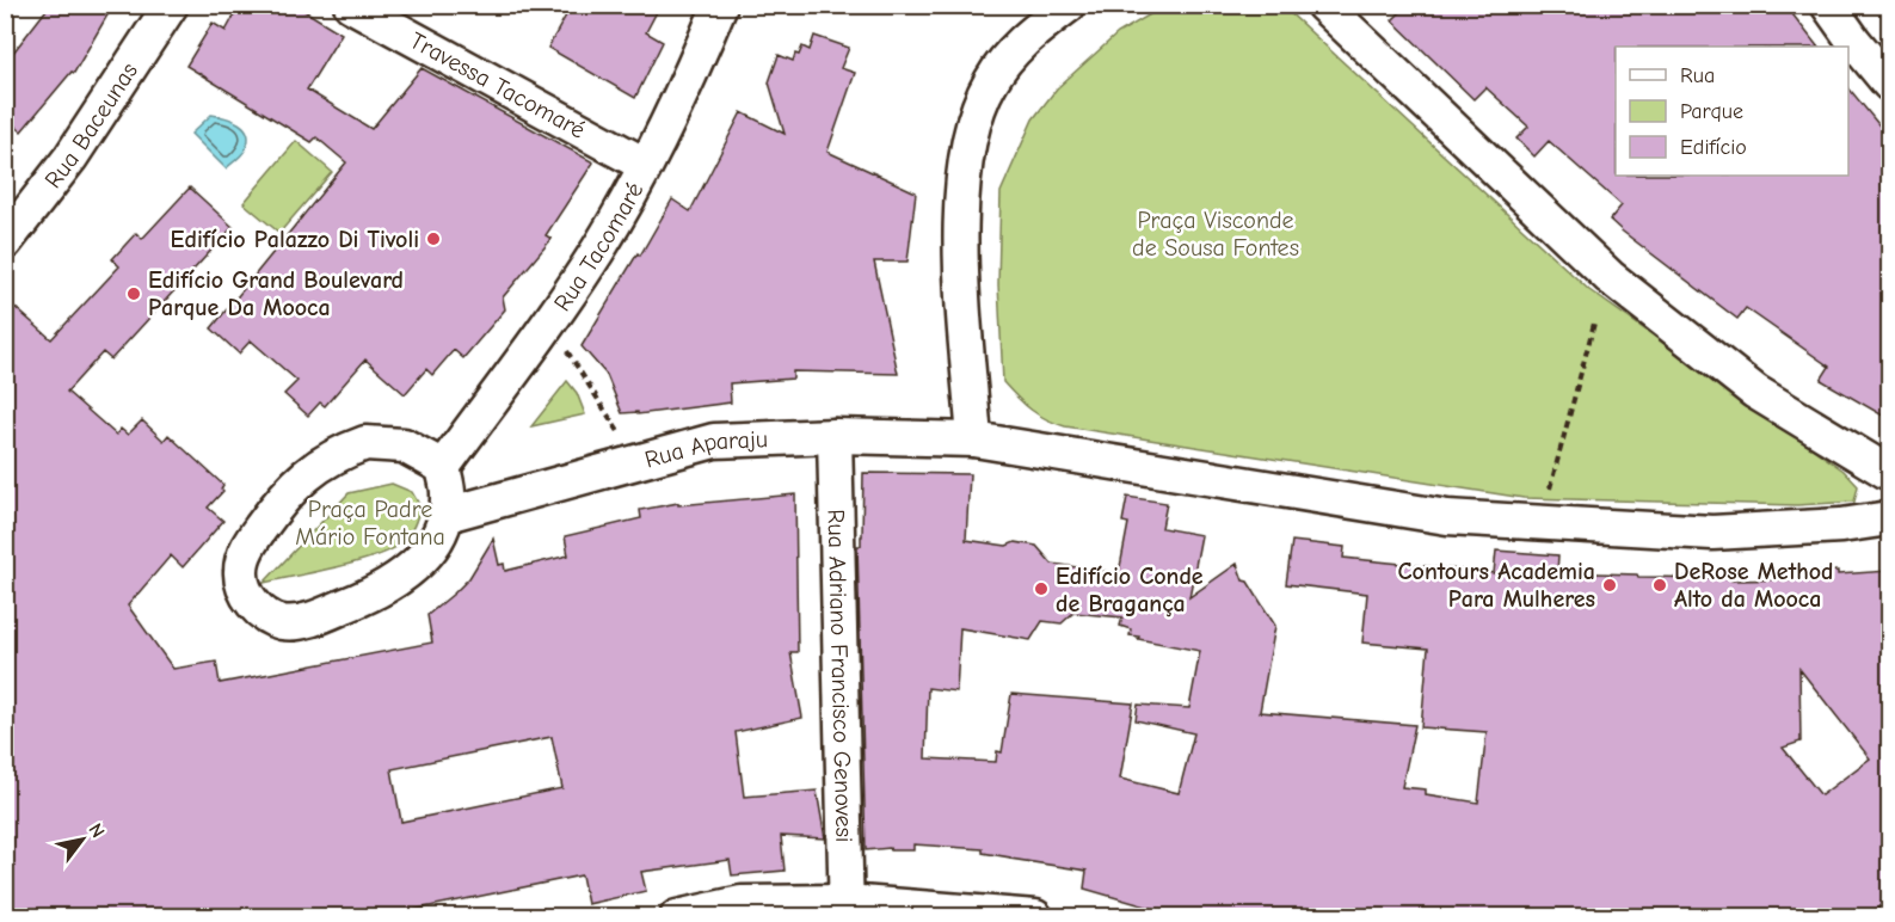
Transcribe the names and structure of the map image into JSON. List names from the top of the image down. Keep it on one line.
{"streets":{"street":["Travessa Tacomaré","Rua Baceunas","Rua Tacomaré","Rua Aparaju","Rua Adriano Francisco Genovesi"]},"crossings":[["Travessa Tacomaré","Rua Tacomaré"],["Rua Tacomaré","Rua Aparaju"],["Rua Aparaju","Rua Adriano Francisco Genovesi"]],"parks":["Praça Visconde de Sousa Fontes","Praça Padre Mário Fontana"],"places":["Edifício Palazzo Di Tivoli","Edifício Grand Boulevard Parque Da Mooca","Contours Academia Para Mulheres","DeRose Method Alto da Mooca","Edifício Conde de Bragança"],"legend":["Rua","Parque","Edifício"],"north":"top right"}
